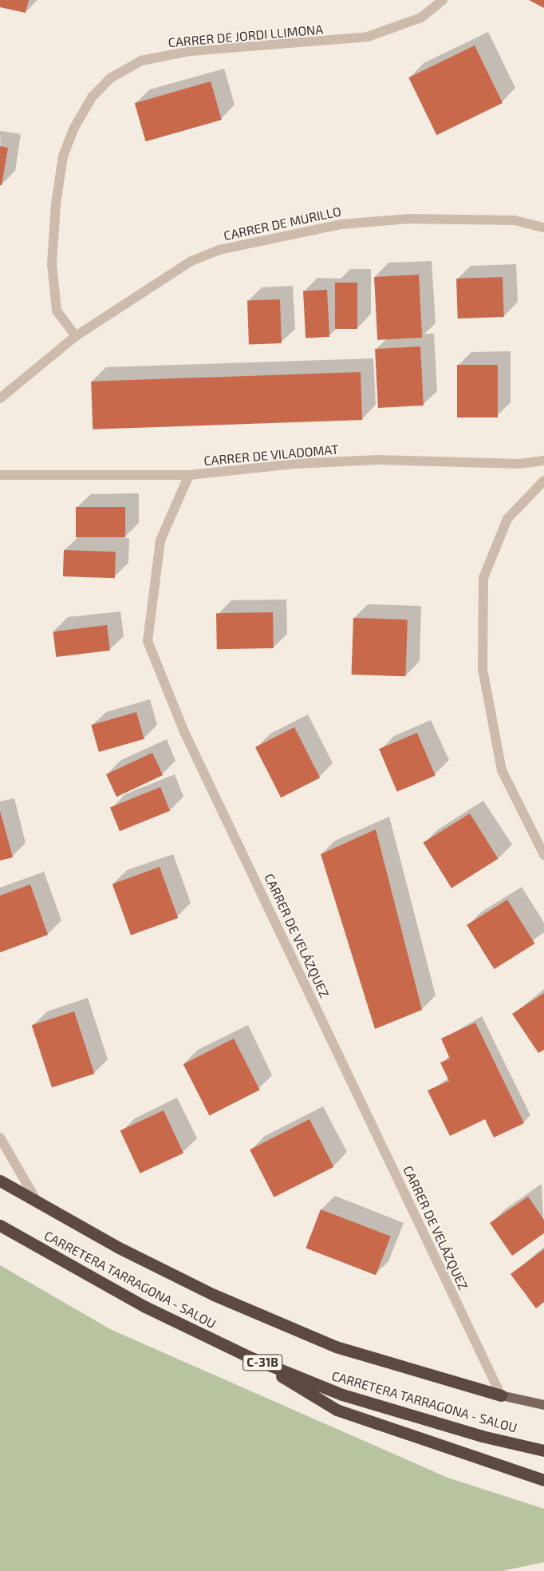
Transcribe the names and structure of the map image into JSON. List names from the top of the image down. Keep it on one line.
{"streets":{"highway":["CARRETERA TARRAGONA - SALOU","C-31B"],"street":["CARRER DE JORDI LLIMONA","CARRER DE MURILLO","CARRER DE VILADOMAT","CARRER DE VELÁZQUEZ"]},"crossings":[["CARRER DE JORDI LLIMONA","CARRER DE MURILLO"],["CARRER DE VILADOMAT","CARRER DE VELÁZQUEZ"],["CARRER DE VELÁZQUEZ","CARRETERA TARRAGONA - SALOU"]]}
